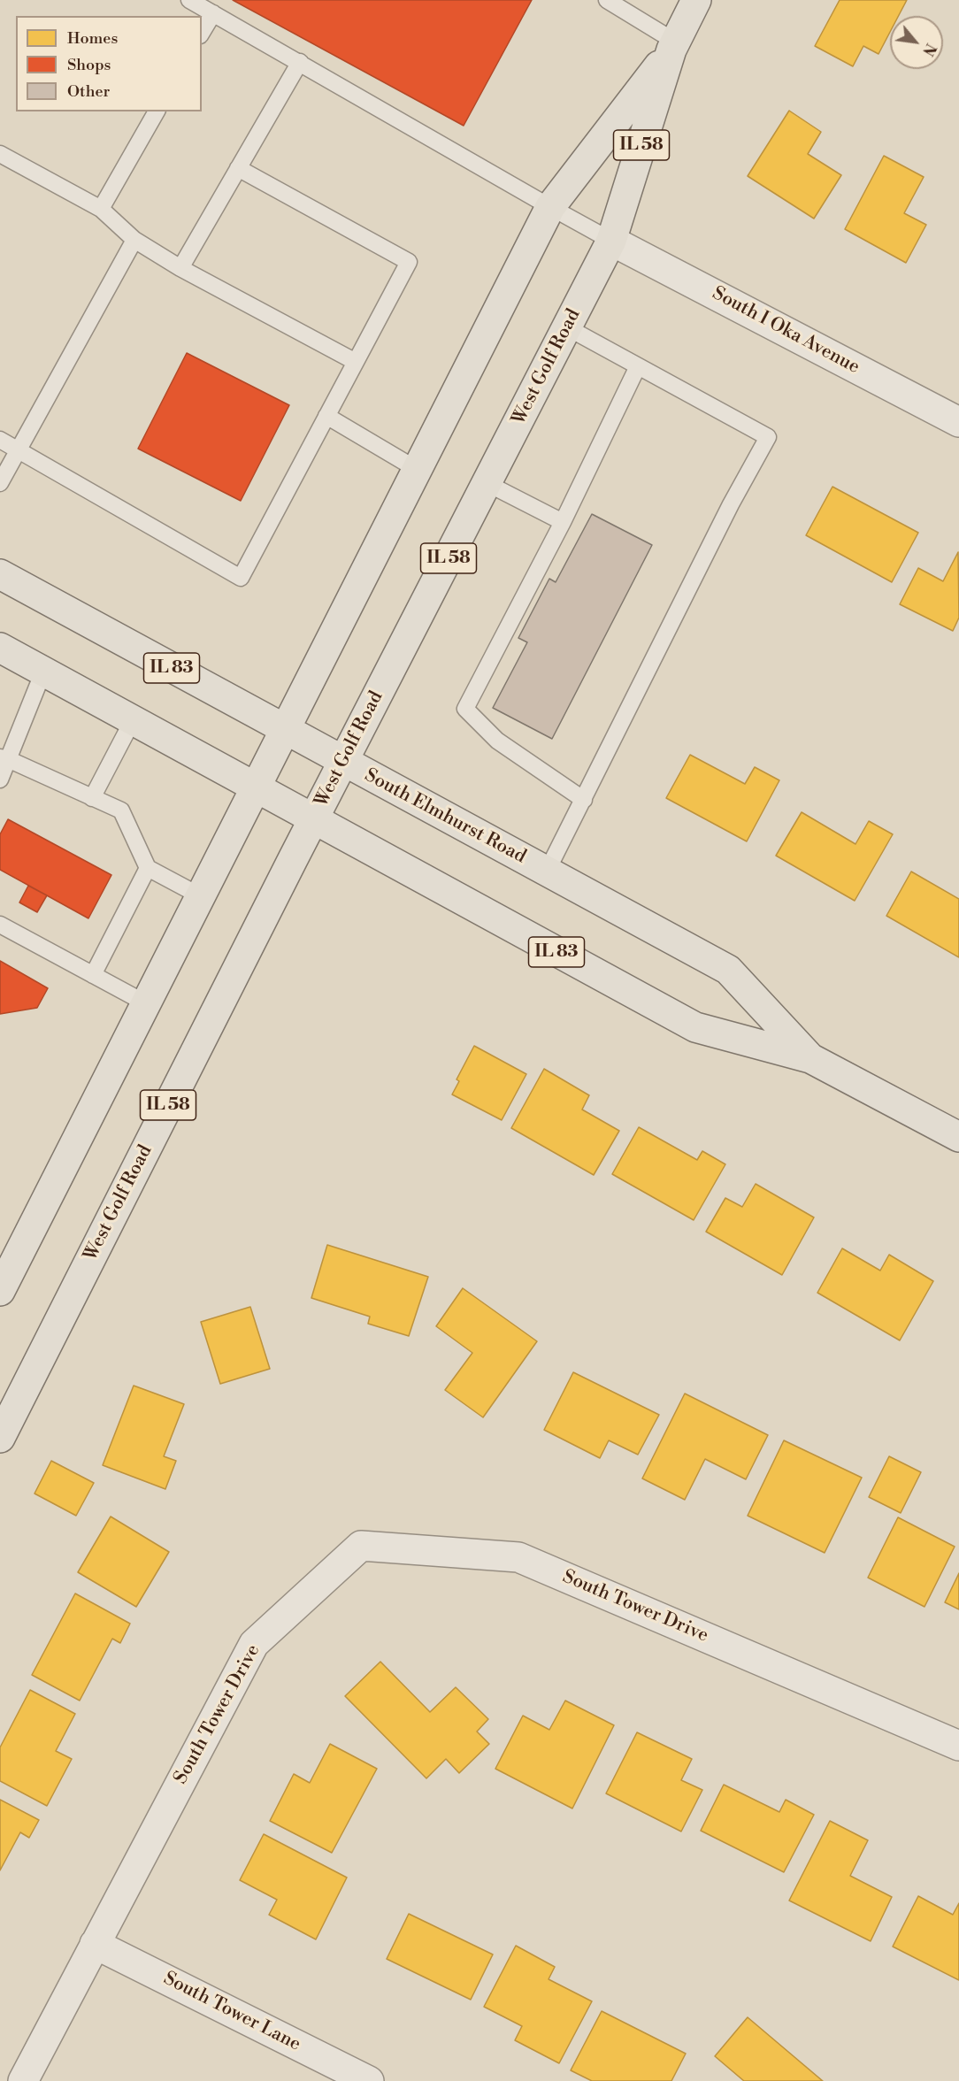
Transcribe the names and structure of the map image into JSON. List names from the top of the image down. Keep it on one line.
{"streets":{"main road":["IL 58","West Golf Road","IL 83","South Elmhurst Road"],"street":["South I Oka Avenue","South Tower Drive","South Tower Lane"]},"crossings":[["South I Oka Avenue","West Golf Road"],["West Golf Road","South Elmhurst Road"],["South Tower Drive","South Tower Lane"]],"legend":["Homes","Shops","Other"],"north":"bottom right"}
